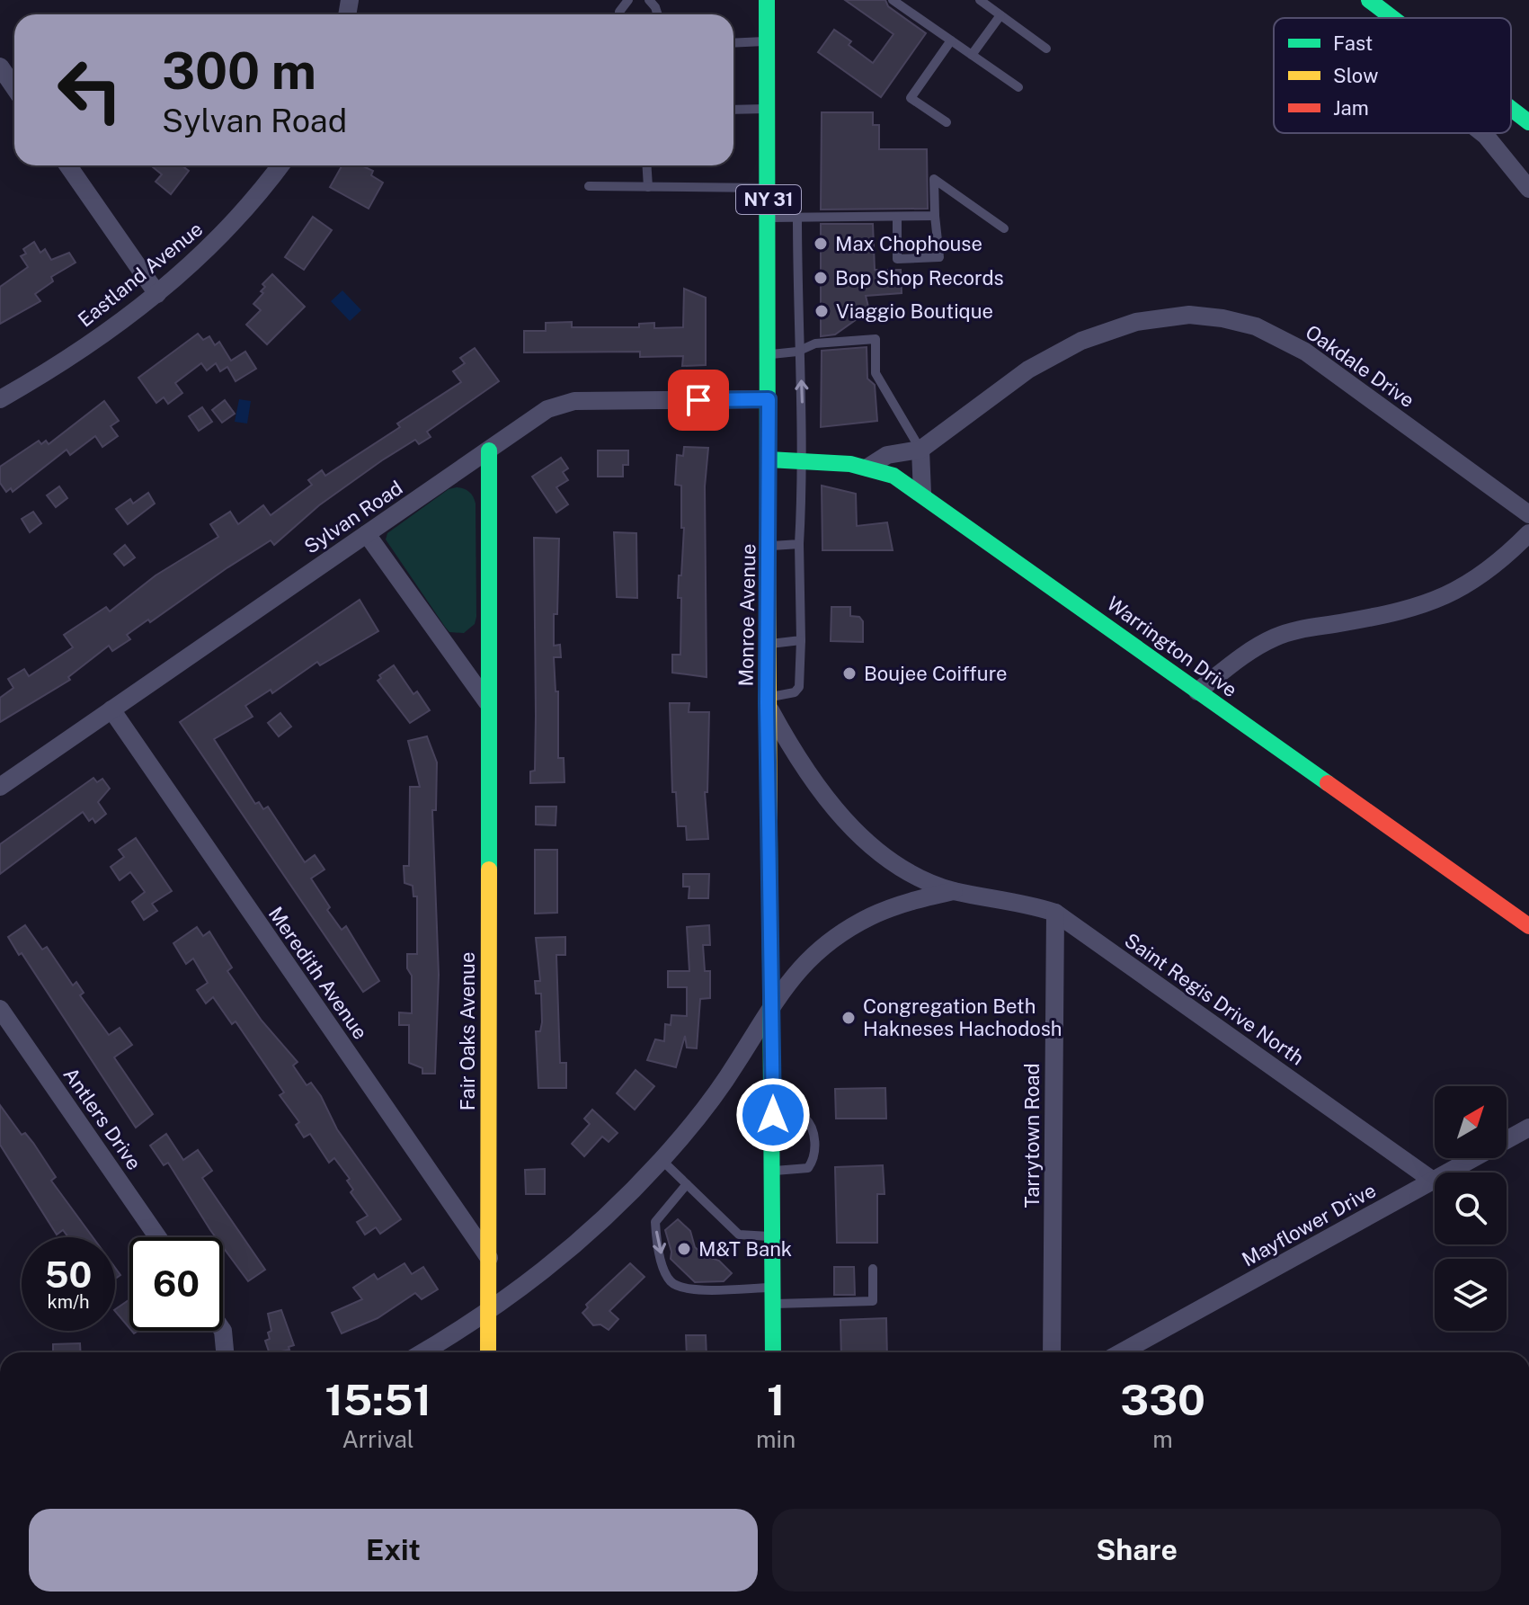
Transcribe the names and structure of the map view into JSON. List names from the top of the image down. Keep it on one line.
{"streets":{"street":["NY 31","Eastland Avenue","Oakdale Drive","Sylvan Road","Monroe Avenue","Warrington Drive","Meredith Avenue","Saint Regis Drive North","Fair Oaks Avenue","Antlers Drive","Tarrytown Road","Mayflower Drive"]},"crossings":[["Oakdale Drive","Warrington Drive"],["Sylvan Road","Monroe Avenue"],["Sylvan Road","Meredith Avenue"],["Sylvan Road","Fair Oaks Avenue"],["Monroe Avenue","Warrington Drive"],["Monroe Avenue","Saint Regis Drive North"],["Meredith Avenue","Fair Oaks Avenue"],["Saint Regis Drive North","Fair Oaks Avenue"],["Saint Regis Drive North","Tarrytown Road"],["Saint Regis Drive North","Mayflower Drive"]],"places":["Max Chophouse","Bop Shop Records","Viaggio Boutique","Boujee Coiffure","Congregation Beth Hakneses Hachodosh","M&T Bank"],"legend":["Fast","Slow","Jam"],"north":"top right","page":{"turn":["300 m","Sylvan Road"],"speed":"50 km/h","limit":"60","eta":["15:51","Arrival","1","min","330","m"],"buttons":["Exit","Share"]}}
